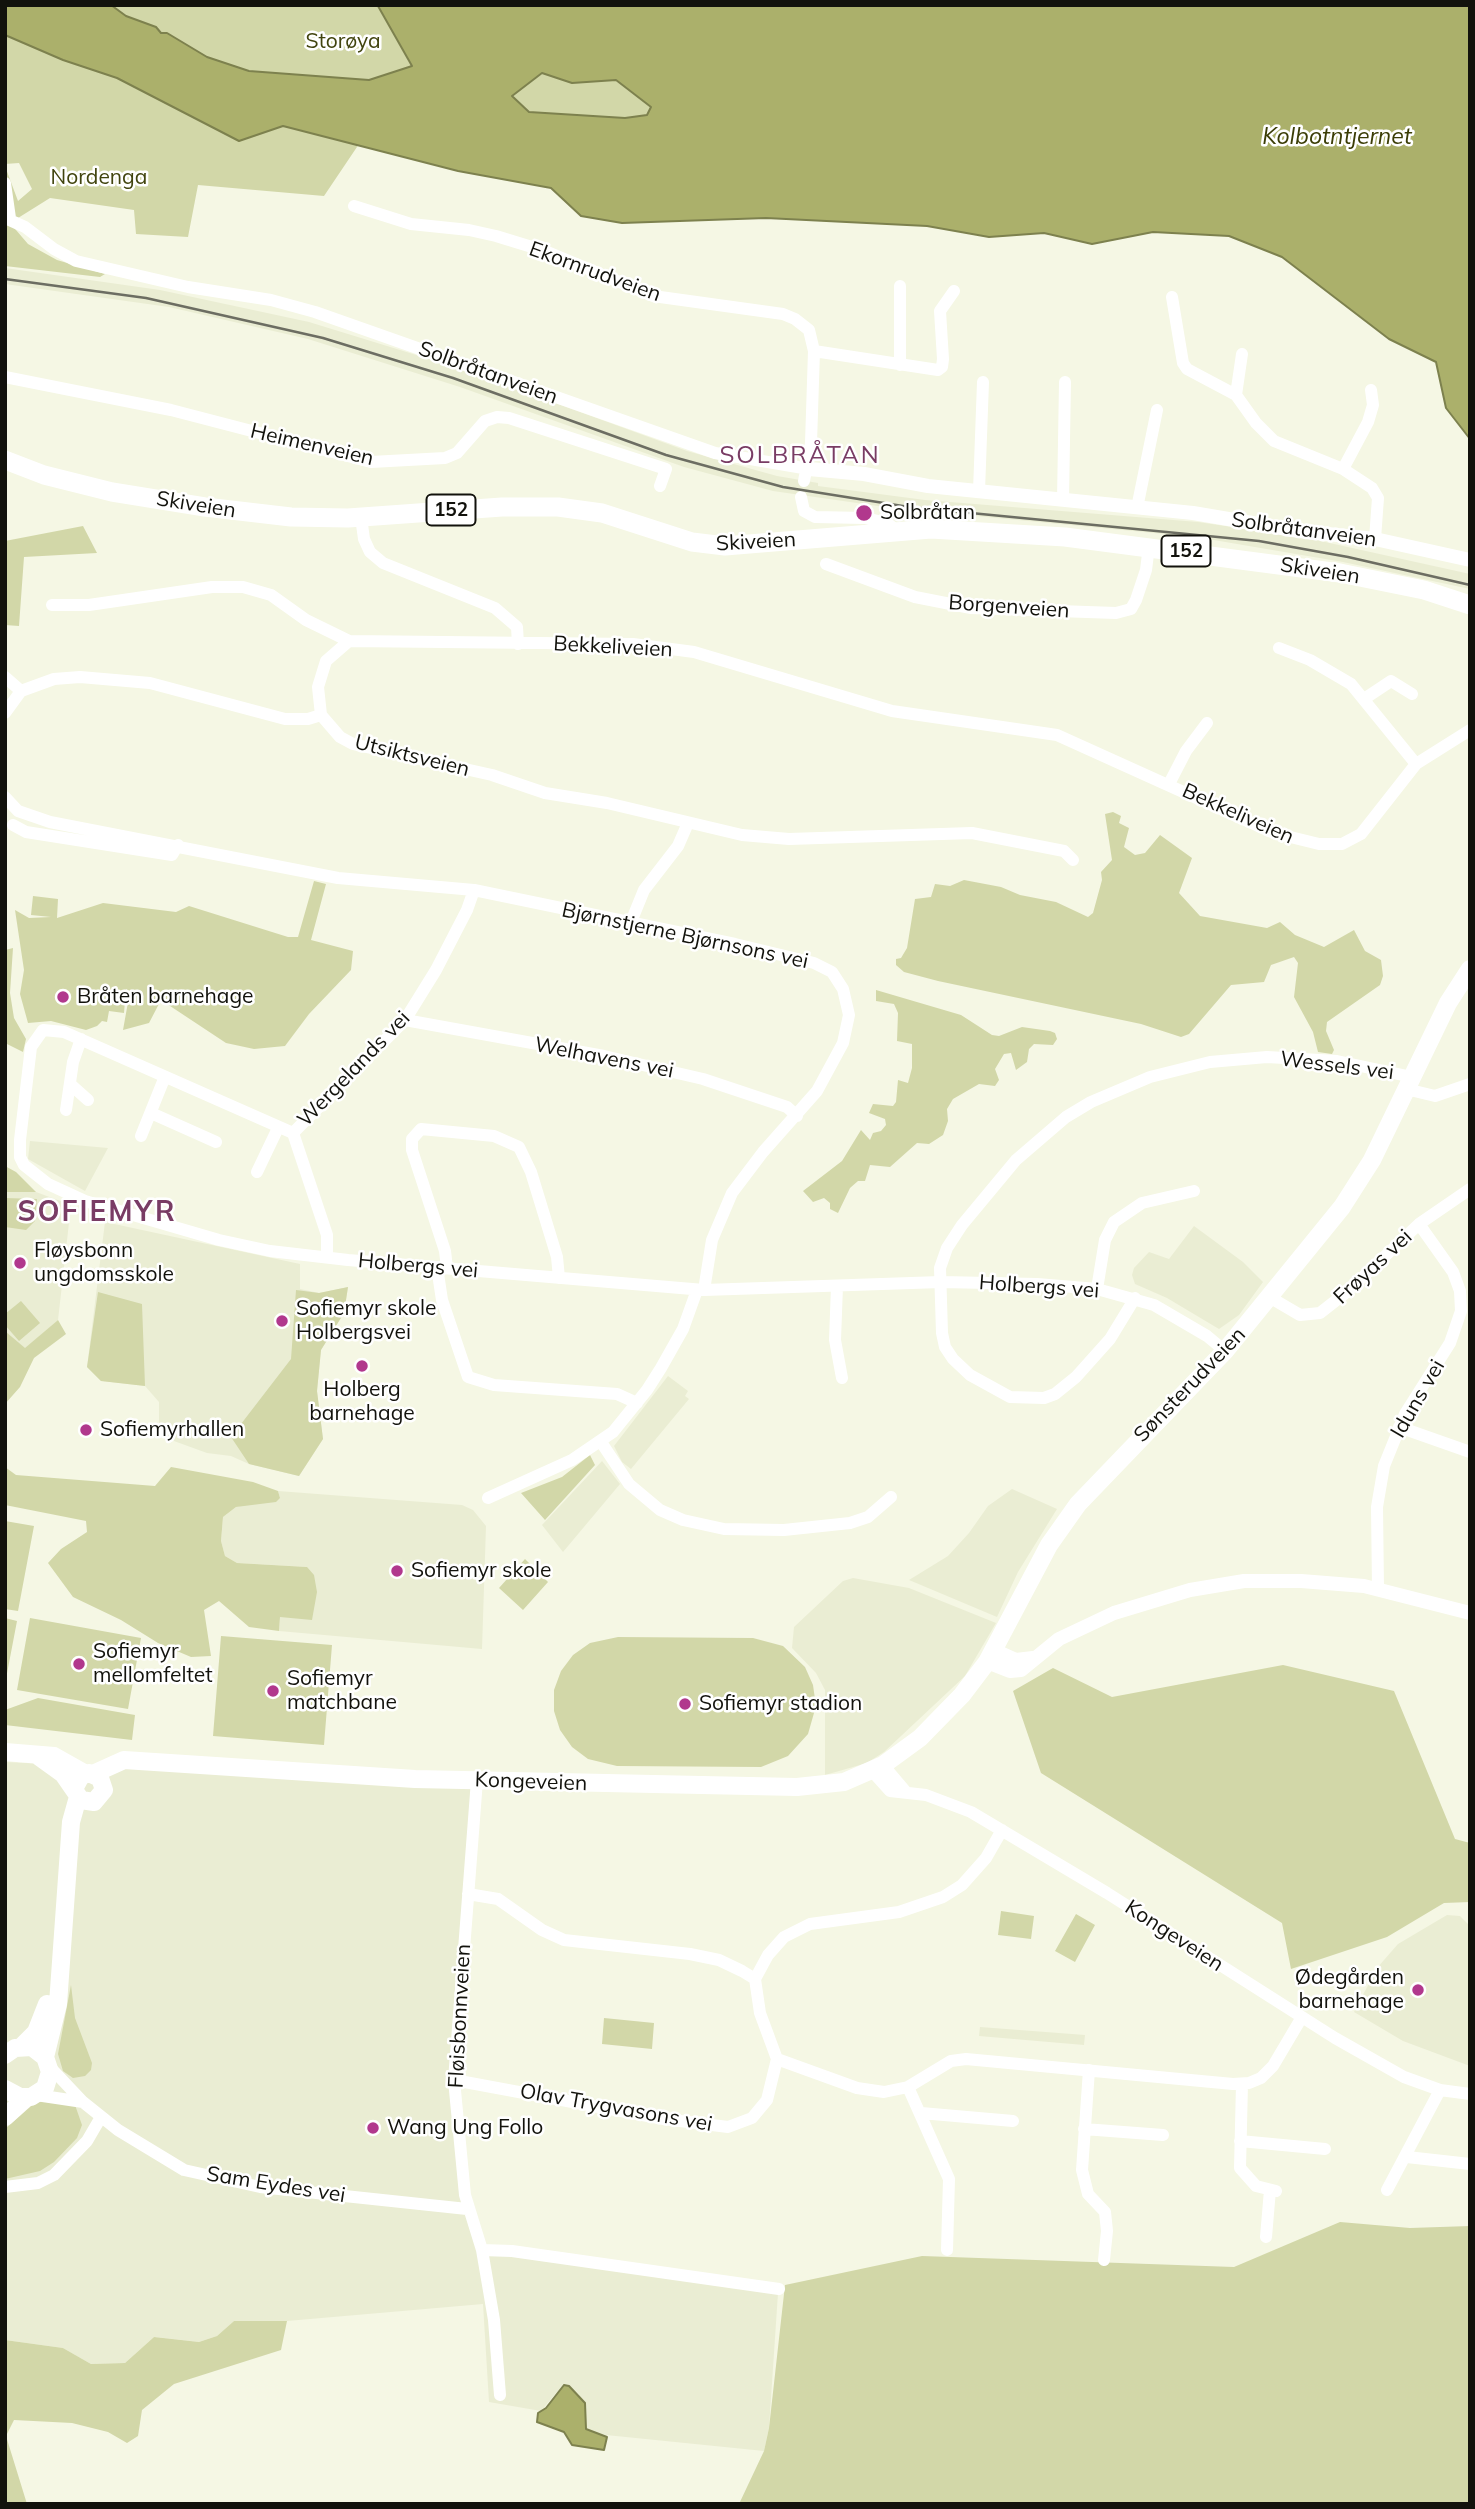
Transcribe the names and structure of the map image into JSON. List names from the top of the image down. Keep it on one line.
{"streets":{"main road":["Skiveien","152","Sønsterudveien","Kongeveien"],"street":["Ekornrudveien","Solbråtanveien","Heimenveien","Borgenveien","Bekkeliveien","Utsiktsveien","Bjørnstjerne Bjørnsons vei","Welhavens vei","Wessels vei","Wergelands vei","Holbergs vei","Frøyas vei","Iduns vei","Fløisbonnveien","Olav Trygvasons vei","Sam Eydes vei"]},"crossings":[["Skiveien","Borgenveien"],["Bjørnstjerne Bjørnsons vei","Welhavens vei"],["Bjørnstjerne Bjørnsons vei","Wergelands vei"],["Bjørnstjerne Bjørnsons vei","Holbergs vei"],["Welhavens vei","Wergelands vei"],["Wessels vei","Holbergs vei"],["Wessels vei","Sønsterudveien"],["Wergelands vei","Holbergs vei"],["Holbergs vei","Sønsterudveien"],["Frøyas vei","Sønsterudveien"],["Frøyas vei","Iduns vei"],["Sønsterudveien","Kongeveien"],["Kongeveien","Fløisbonnveien"],["Fløisbonnveien","Olav Trygvasons vei"],["Fløisbonnveien","Sam Eydes vei"]],"districts":["SOLBRÅTAN","SOFIEMYR"],"water":["Kolbotntjernet"],"parks":["Storøya","Nordenga"],"places":["Solbråtan","Bråten barnehage","Fløysbonn ungdomsskole","Sofiemyr skole Holbergsvei","Holberg barnehage","Sofiemyrhallen","Sofiemyr skole","Sofiemyr mellomfeltet","Sofiemyr matchbane","Sofiemyr stadion","Ødegården barnehage","Wang Ung Follo"]}
